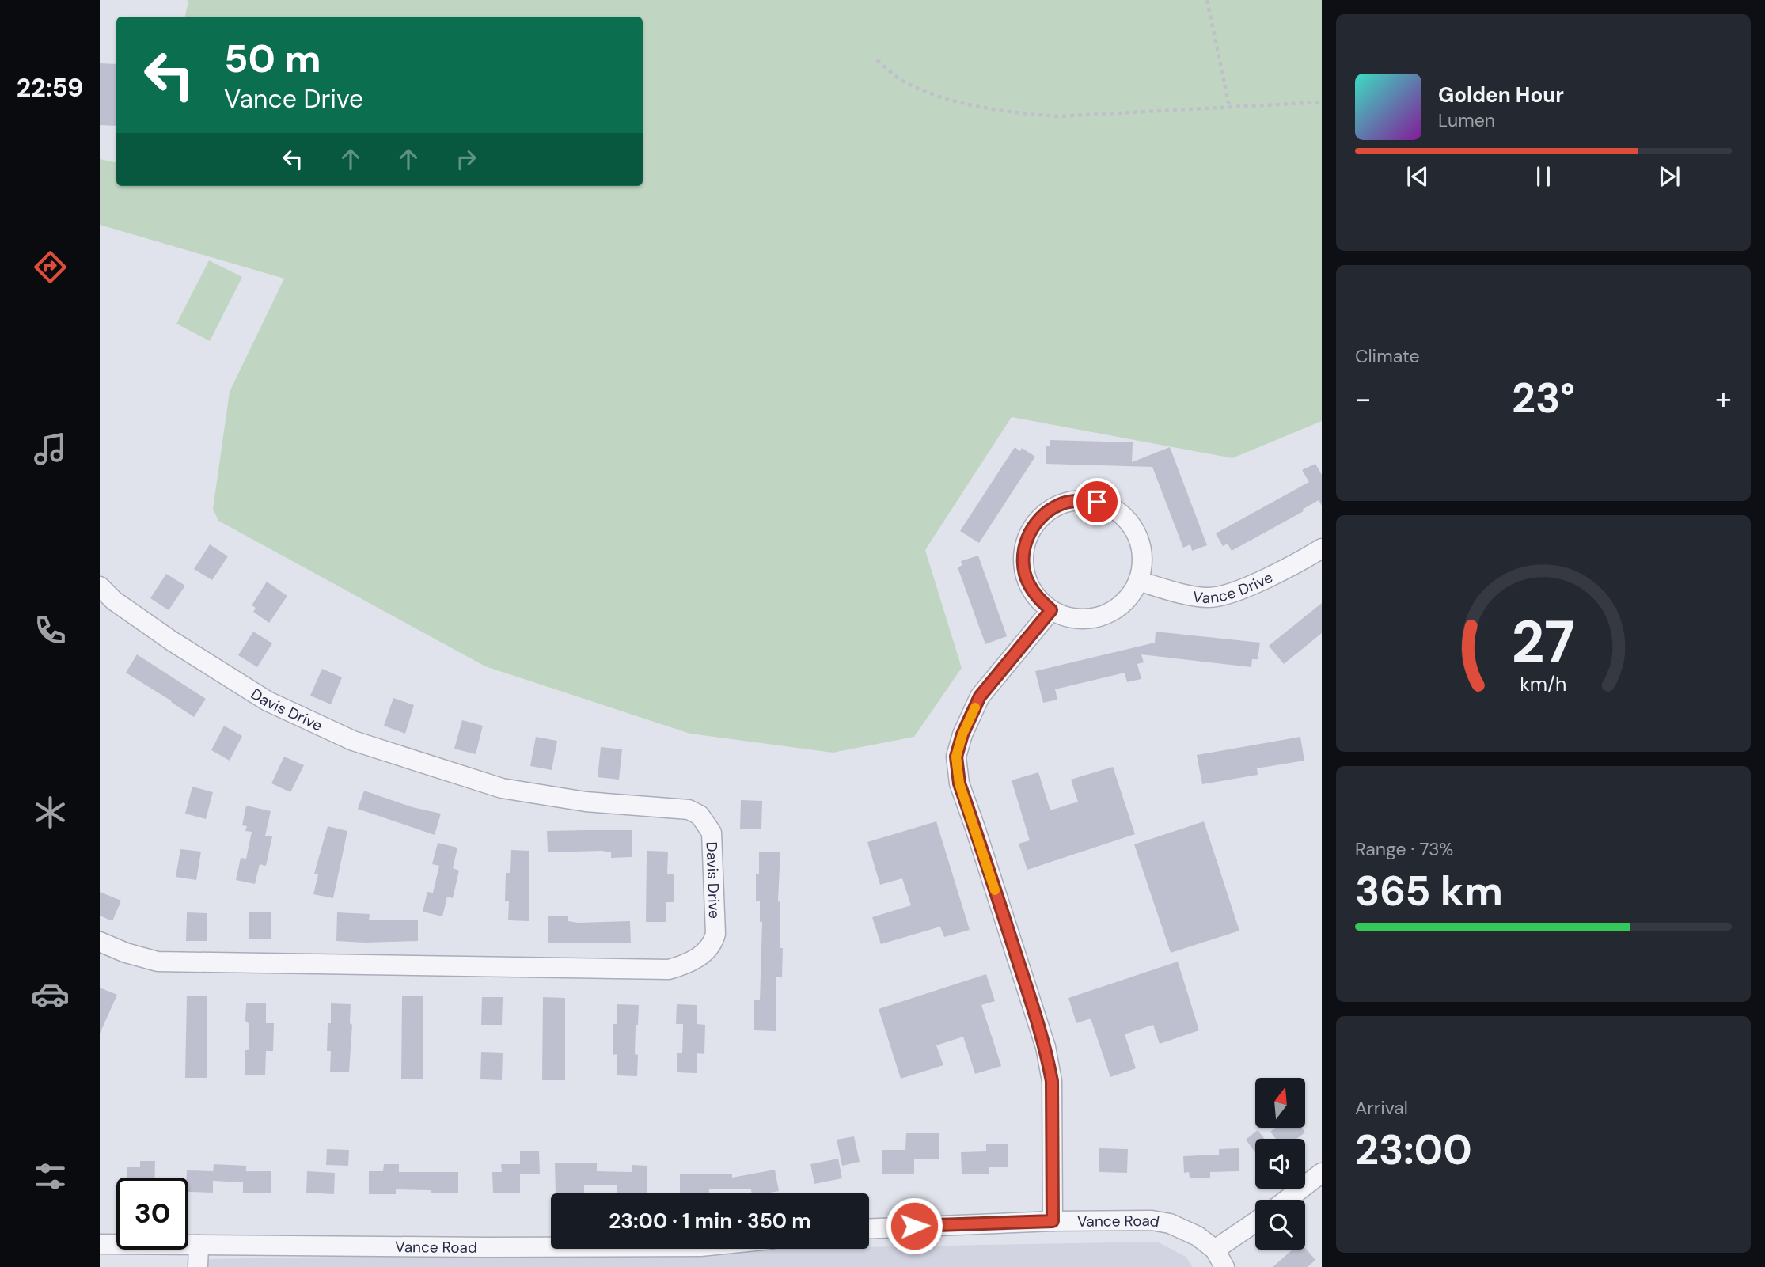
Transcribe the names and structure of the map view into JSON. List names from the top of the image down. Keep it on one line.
{"streets":{"street":["Vance Drive","Davis Drive","Vance Road"]},"north":"top","page":{"tabs":"22:59","turn":["50 m","Vance Drive"],"song":["Golden Hour","Lumen"],"tile":["Climate",["Range · 73%","365 km"],["Arrival","23:00"]],"heat":["−","23°","+"],"limit":"30","trip":"23:00 · 1 min · 350 m","gauge":["27","km/h"]}}
